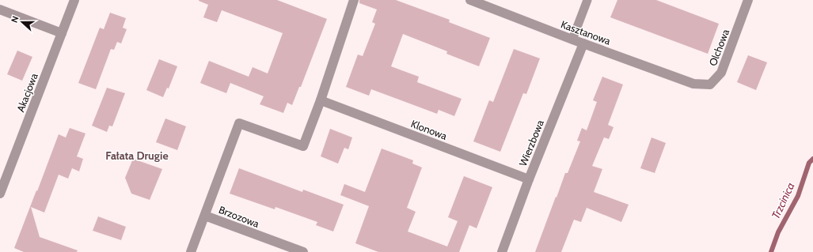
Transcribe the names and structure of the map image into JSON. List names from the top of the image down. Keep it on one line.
{"streets":{"street":["Kasztanowa","Olchowa","Akacjowa","Klonowa","Wierzbowa","Brzozowa"]},"crossings":[["Kasztanowa","Olchowa"],["Kasztanowa","Wierzbowa"],["Klonowa","Wierzbowa"]],"districts":["Fałata Drugie"],"water":["Trzcinica"],"north":"left"}
